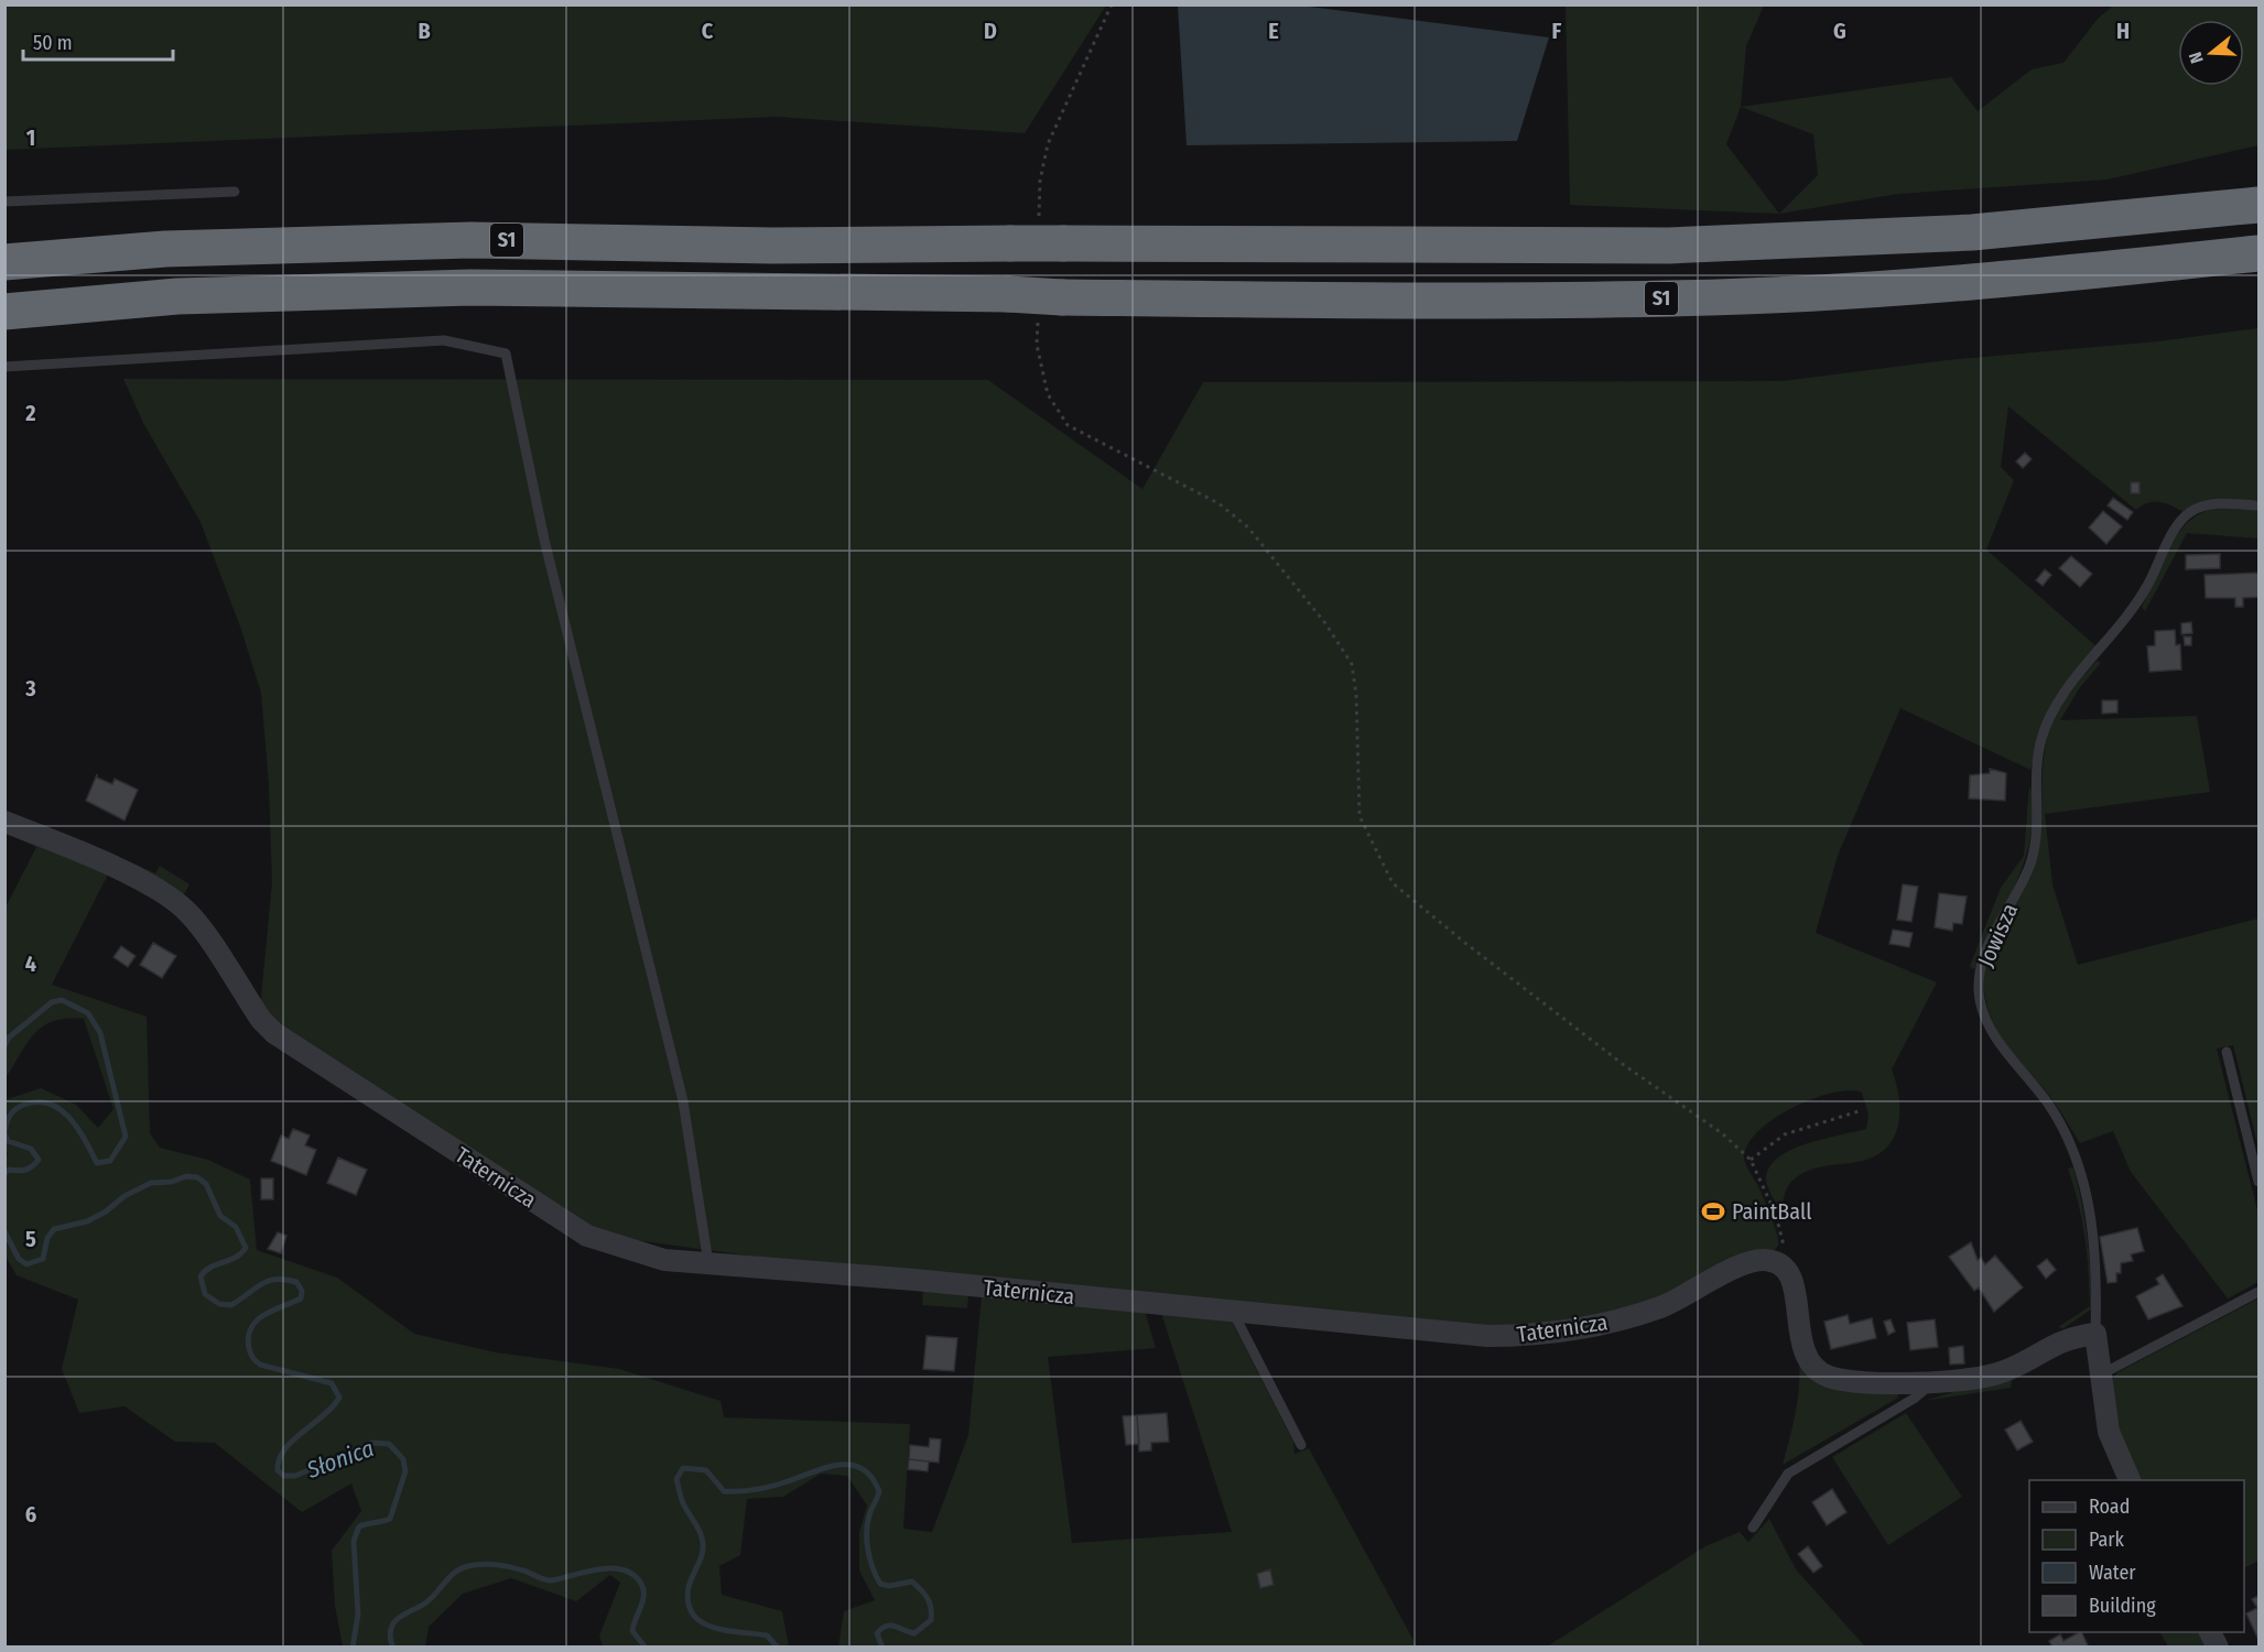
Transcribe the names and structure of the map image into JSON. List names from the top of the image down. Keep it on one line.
{"streets":{"highway":["S1"],"street":["Jowisza","Taternicza"]},"water":["Słonica"],"places":{"sports":["PaintBall"]},"legend":["Road","Park","Water","Building"],"scale_bar":"50 m","north":"left","grid":{"columns":["B","C","D","E","F","G","H"],"rows":["1","2","3","4","5","6"]}}
